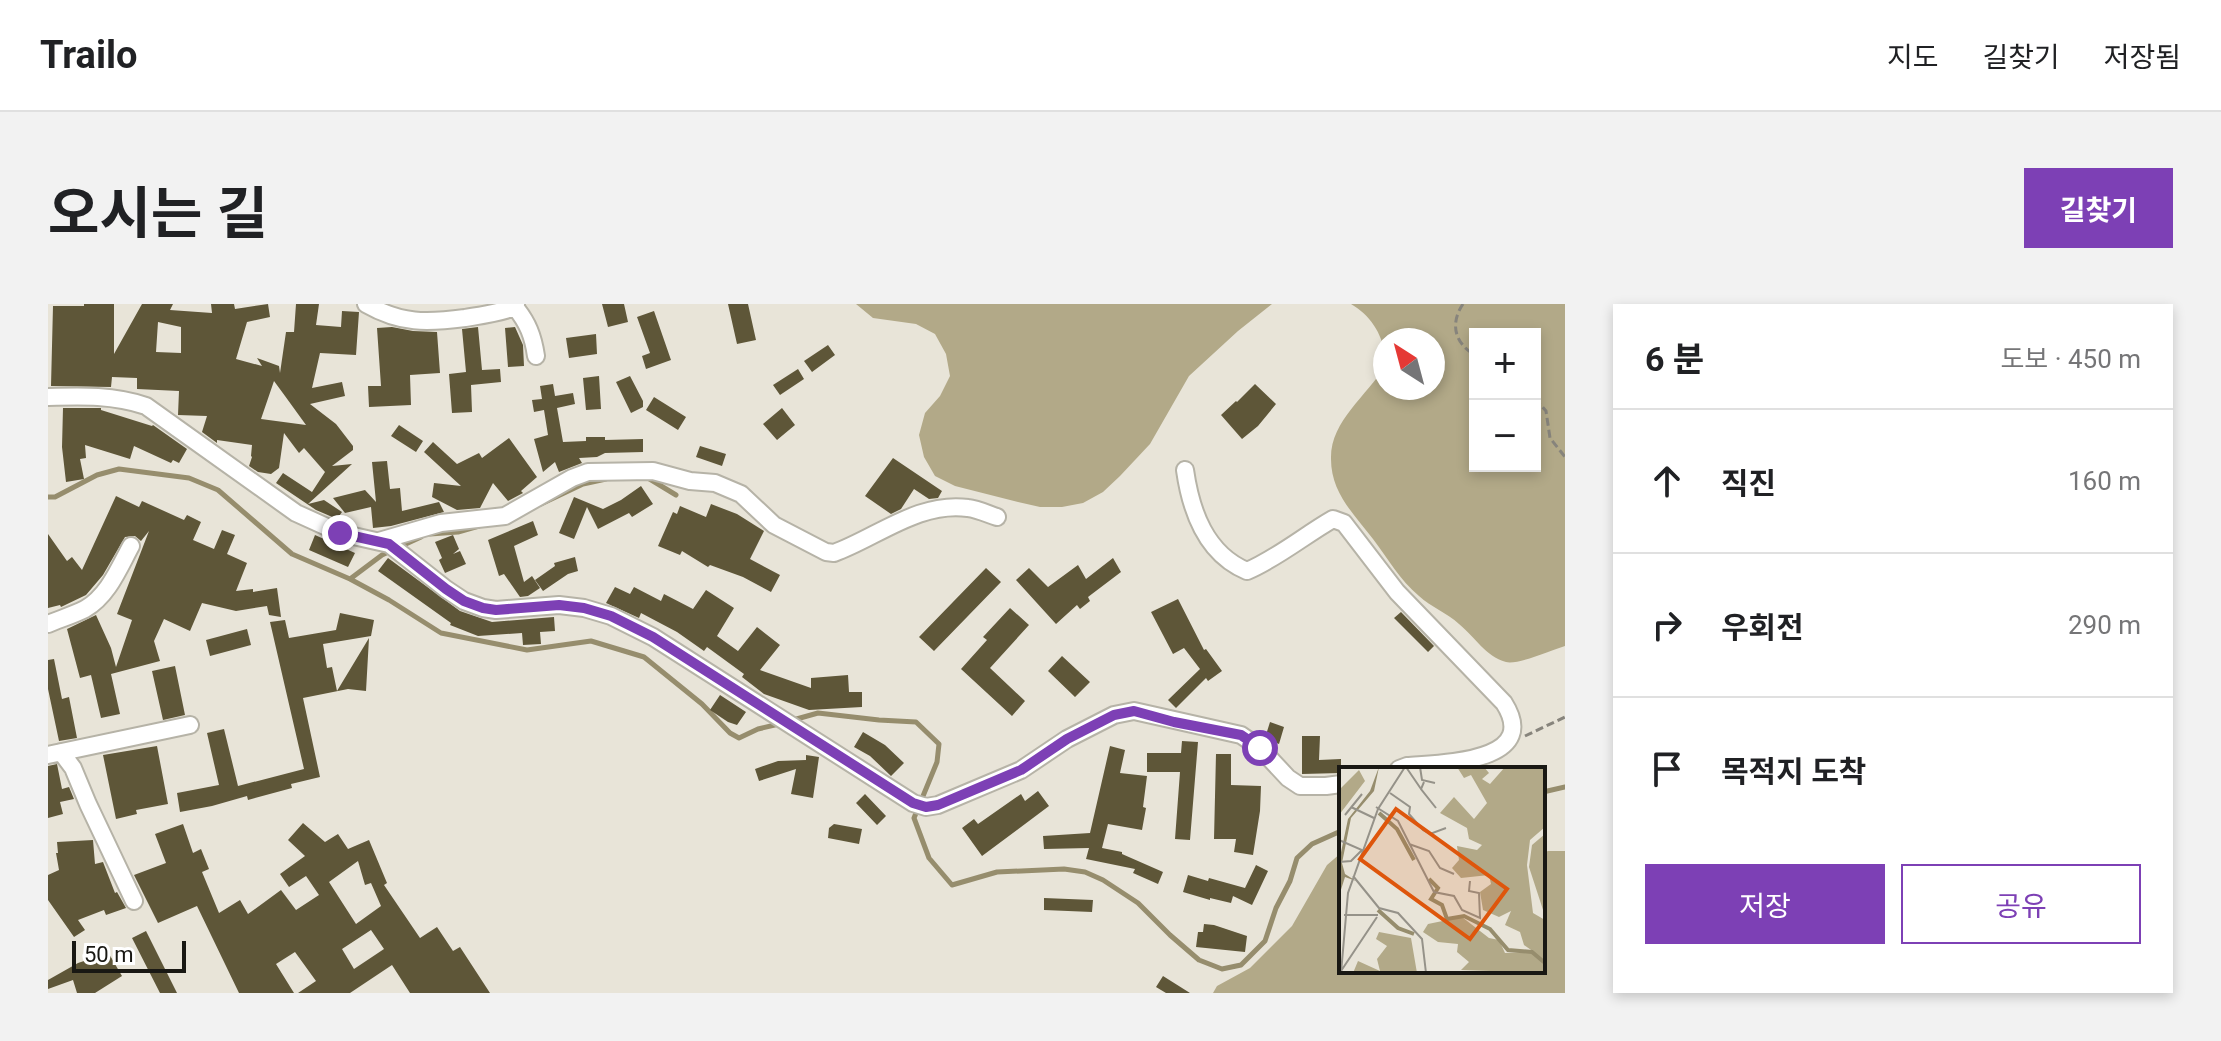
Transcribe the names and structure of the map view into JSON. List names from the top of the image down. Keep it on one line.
{"scale_bar":"50 m","north":"top left","page":{"header":"Trailo","nav":["지도","길찾기","저장됨"],"title":"오시는 길","buttons":["길찾기",["저장","공유"]],"heading":["6 분","도보 · 450 m"],"map_buttons":["+","−"],"list":[["직진","160 m"],["우회전","290 m"],"목적지 도착"],"scale":"50 m"}}
